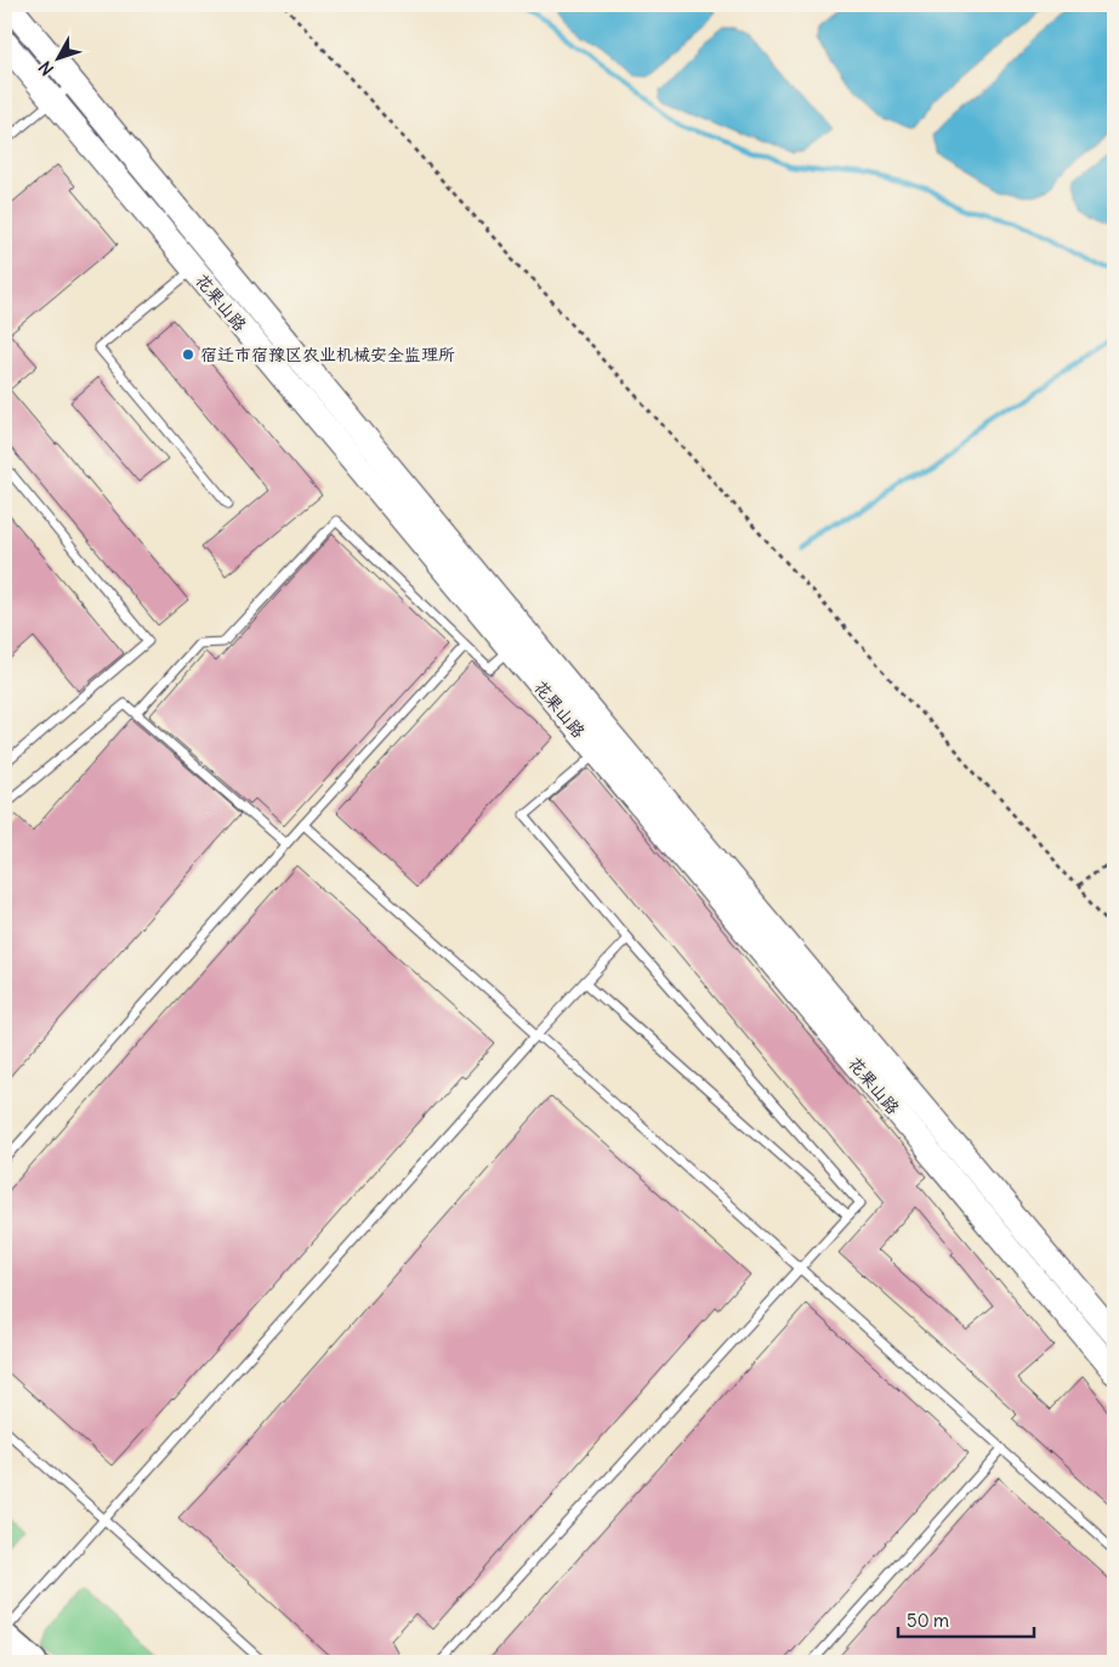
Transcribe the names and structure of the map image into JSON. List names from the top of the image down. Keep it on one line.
{"streets":{"street":["花果山路"]},"places":["宿迁市宿豫区农业机械安全监理所"],"scale_bar":"50 m","north":"bottom left"}
